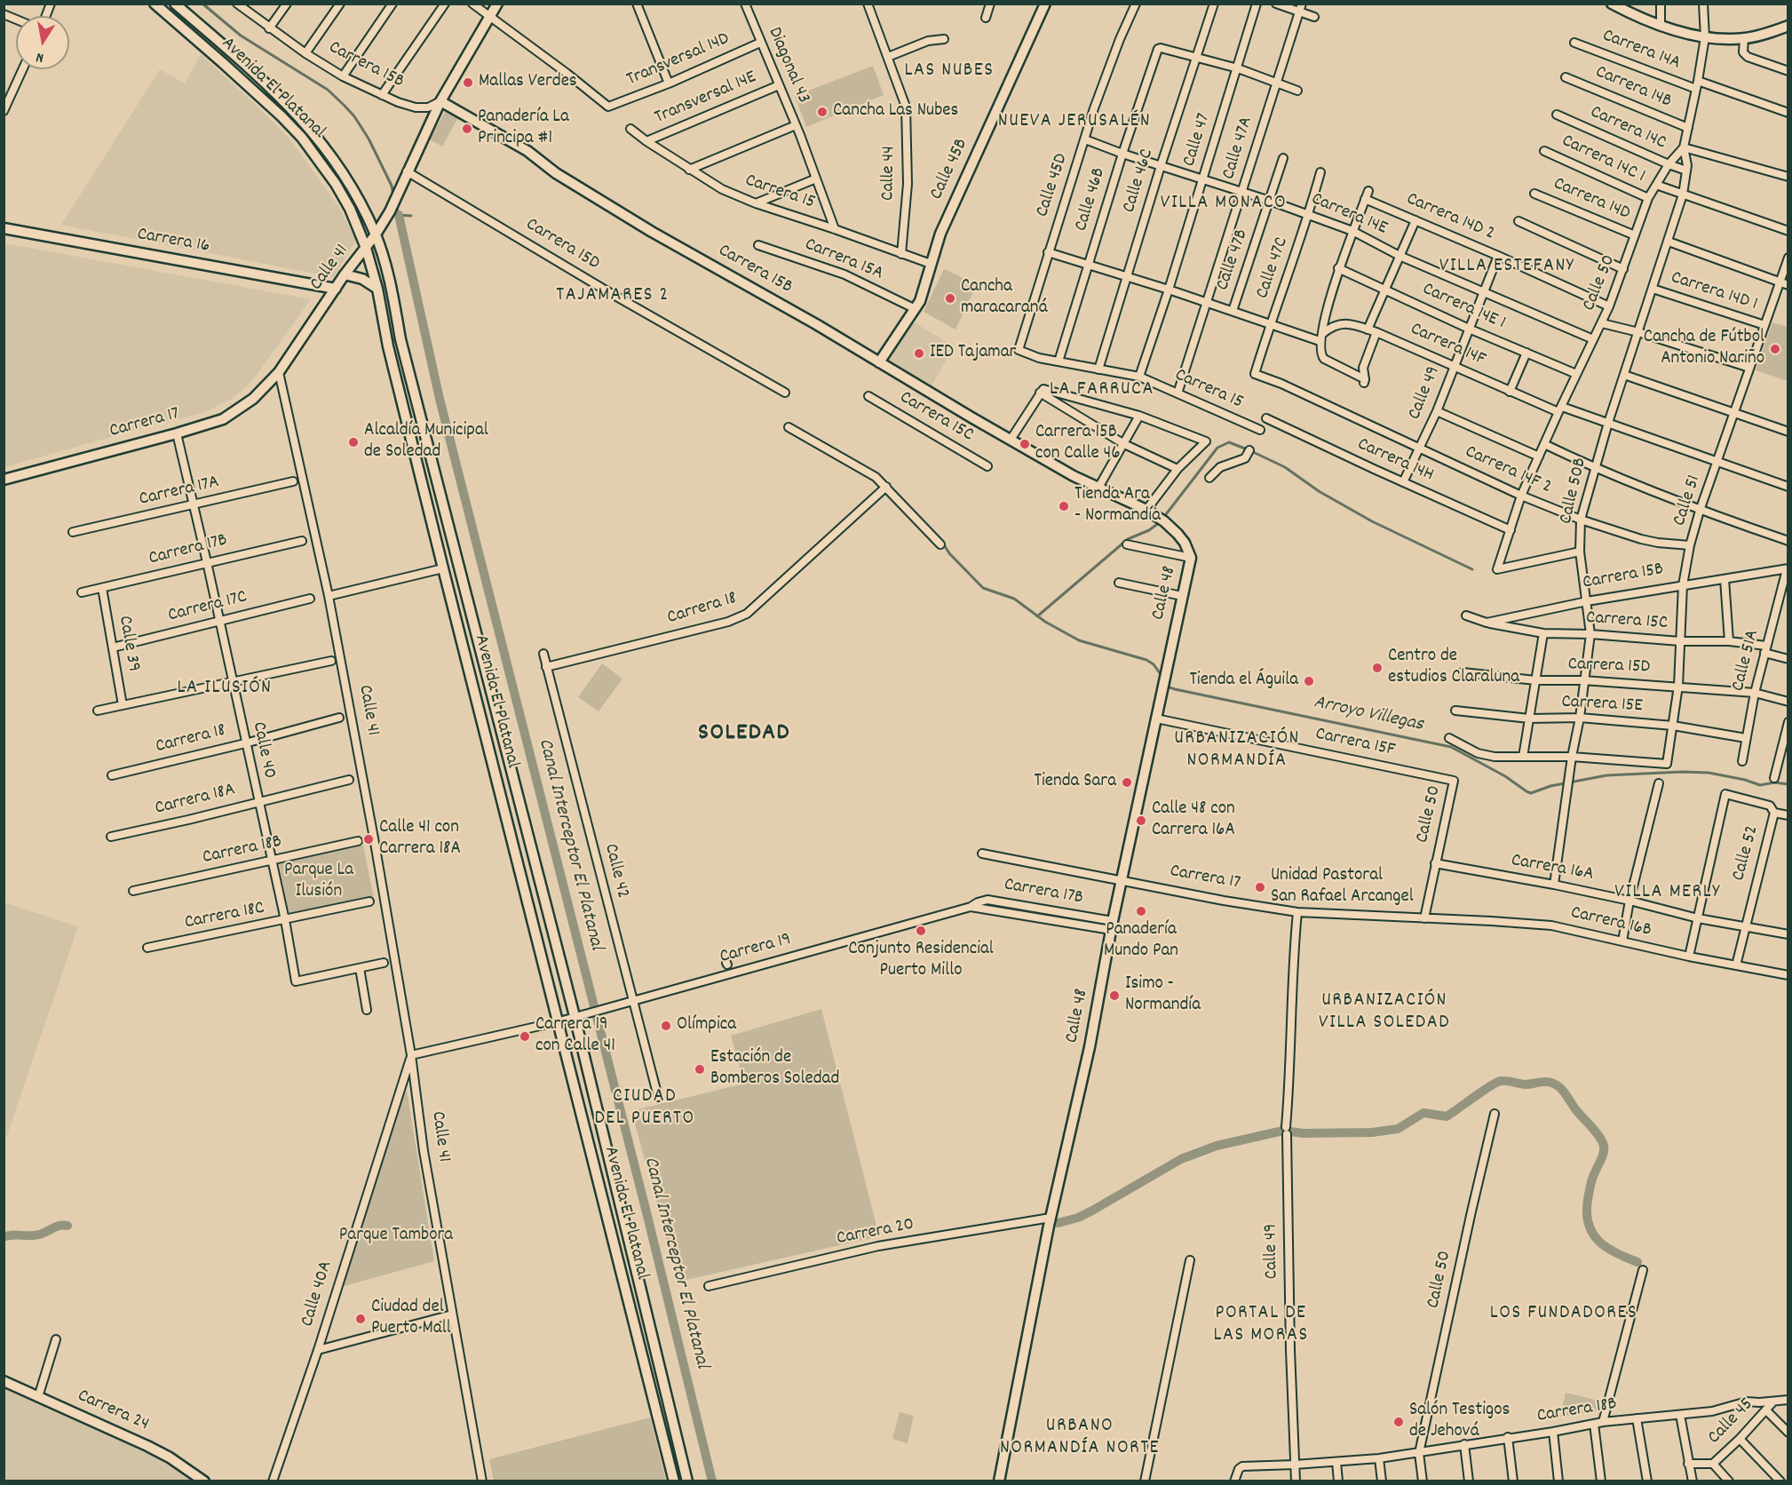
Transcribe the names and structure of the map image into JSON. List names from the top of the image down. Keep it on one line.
{"streets":{"main road":["Carrera 15B","Avenida El Platanal","Calle 45B","Carrera 16","Calle 41","Carrera 17","Calle 48","Carrera 24"],"street":["Carrera 14A","Transversal 14D","Diagonal 43","Carrera 14B","Transversal 14E","Carrera 14C","Calle 47","Calle 47A","Carrera 14C 1","Calle 44","Calle 46C","Calle 45D","Carrera 15","Calle 46B","Carrera 14D","Carrera 14E","Carrera 14D 2","Carrera 15D","Carrera 15A","Calle 47B","Calle 47C","Calle 50","Carrera 14D 1","Carrera 14E 1","Carrera 14F","Calle 49","Carrera 15C","Carrera 14H","Carrera 14F 2","Calle 50B","Carrera 17A","Calle 51","Carrera 17B","Carrera 17C","Carrera 18","Calle 39","Calle 51A","Carrera 15E","Carrera 15F","Calle 40","Carrera 18A","Carrera 18B","Calle 52","Carrera 16A","Calle 42","Carrera 18C","Carrera 16B","Carrera 19","Carrera 20","Calle 40A","Calle 45"]},"crossings":[["Carrera 14A","Calle 50"],["Transversal 14D","Diagonal 43"],["Transversal 14D","Calle 41"],["Carrera 15B","Calle 45B"],["Carrera 15B","Calle 41"],["Carrera 15B","Carrera 15C"],["Carrera 15B","Calle 50B"],["Carrera 15B","Calle 51"],["Carrera 15B","Calle 48"],["Carrera 15B","Calle 51A"],["Diagonal 43","Transversal 14E"],["Diagonal 43","Carrera 15"],["Carrera 14B","Calle 50"],["Avenida El Platanal","Calle 41"],["Avenida El Platanal","Carrera 19"],["Transversal 14E","Carrera 15"],["Carrera 14C","Calle 50"],["Carrera 14C","Calle 50B"],["Calle 47","Carrera 15"],["Calle 47","Carrera 14E"],["Calle 47A","Carrera 15"],["Calle 47A","Carrera 14E"],["Carrera 14C 1","Calle 50"],["Calle 45B","Carrera 15"],["Calle 45B","Carrera 15A"],["Calle 44","Carrera 15"],["Calle 46C","Carrera 15"],["Calle 46C","Calle 46B"],["Calle 46C","Carrera 14E"],["Calle 45D","Carrera 15"],["Calle 45D","Carrera 14E"],["Carrera 15","Calle 46B"],["Calle 46B","Carrera 14E"],["Carrera 14D","Calle 50"],["Carrera 14E","Calle 47B"],["Carrera 14E","Calle 47C"],["Carrera 14E","Calle 50"],["Carrera 14E","Calle 49"],["Carrera 14D 2","Calle 50"],["Carrera 14D 2","Calle 49"],["Carrera 16","Calle 41"],["Carrera 15D","Calle 41"],["Carrera 15D","Calle 50B"],["Carrera 15D","Calle 51"],["Carrera 15D","Calle 51A"],["Calle 41","Carrera 17"],["Calle 41","Carrera 19"],["Calle 41","Calle 40A"],["Calle 47C","Carrera 14F 2"],["Calle 50","Carrera 14E 1"],["Calle 50","Carrera 14F"],["Calle 50","Carrera 17"],["Calle 50","Carrera 14H"],["Calle 50","Carrera 14F 2"],["Calle 50","Calle 50B"],["Calle 50","Carrera 15F"],["Calle 50","Carrera 18B"],["Calle 50","Carrera 16A"],["Calle 50","Carrera 16B"],["Carrera 14D 1","Calle 50B"],["Carrera 14D 1","Calle 51"],["Carrera 14E 1","Calle 49"],["Carrera 14F","Calle 49"],["Carrera 14F","Calle 50B"],["Carrera 14F","Calle 51"],["Calle 49","Carrera 17"],["Calle 49","Carrera 14H"],["Calle 49","Carrera 14F 2"],["Calle 49","Carrera 18B"],["Carrera 15C","Calle 50B"],["Carrera 15C","Calle 51"],["Carrera 15C","Calle 51A"],["Carrera 17","Calle 48"],["Carrera 17","Calle 40"],["Carrera 17","Carrera 16B"],["Carrera 14F 2","Calle 50B"],["Carrera 14F 2","Calle 51"],["Calle 50B","Calle 51"],["Calle 50B","Carrera 15E"],["Calle 50B","Carrera 16A"],["Carrera 17A","Calle 40"],["Calle 51","Carrera 15E"],["Carrera 17B","Calle 48"],["Carrera 17B","Calle 39"],["Carrera 17B","Calle 40"],["Carrera 17B","Carrera 19"],["Calle 48","Carrera 15F"],["Calle 48","Carrera 20"],["Carrera 17C","Calle 39"],["Carrera 17C","Calle 40"],["Carrera 18","Calle 40"],["Carrera 18","Calle 42"],["Calle 51A","Carrera 15E"],["Calle 40","Carrera 18A"],["Calle 40","Carrera 18B"],["Calle 40","Carrera 18C"],["Carrera 18B","Calle 45"],["Calle 52","Carrera 16A"],["Calle 52","Carrera 16B"],["Calle 42","Carrera 19"],["Carrera 19","Calle 40A"]],"districts":["LAS NUBES","NUEVA JERUSALÉN","VILLA MONACO","VILLA ESTEFANY","TAJAMARES 2","LA FARRUCA","LA ILUSIÓN","SOLEDAD","URBANIZACIÓN NORMANDÍA","VILLA MERLY","URBANIZACIÓN VILLA SOLEDAD","CIUDAD DEL PUERTO","PORTAL DE LAS MORAS","LOS FUNDADORES","URBANO NORMANDÍA NORTE"],"water":["Arroyo Villegas","Canal Interceptor El Platanal"],"parks":["Parque La Ilusión","Parque Tambora"],"places":["Mallas Verdes","Cancha Las Nubes","Panadería La Principa #1","Cancha maracaraná","Cancha de Fútbol Antonio Nariño","IED Tajamar","Alcaldía Municipal de Soledad","Carrera 15B con Calle 46","Tienda Ara - Normandía","Centro de estudios Claraluna","Tienda el Águila","Tienda Sara","Calle 48 con Carrera 16A","Calle 41 con Carrera 18A","Unidad Pastoral San Rafael Arcangel","Panadería Mundo Pan","Conjunto Residencial Puerto Millo","Isimo - Normandía","Olímpica","Carrera 19 con Calle 41","Estación de Bomberos Soledad","Ciudad del Puerto Mall","Salón Testigos de Jehová"],"north":"bottom"}
